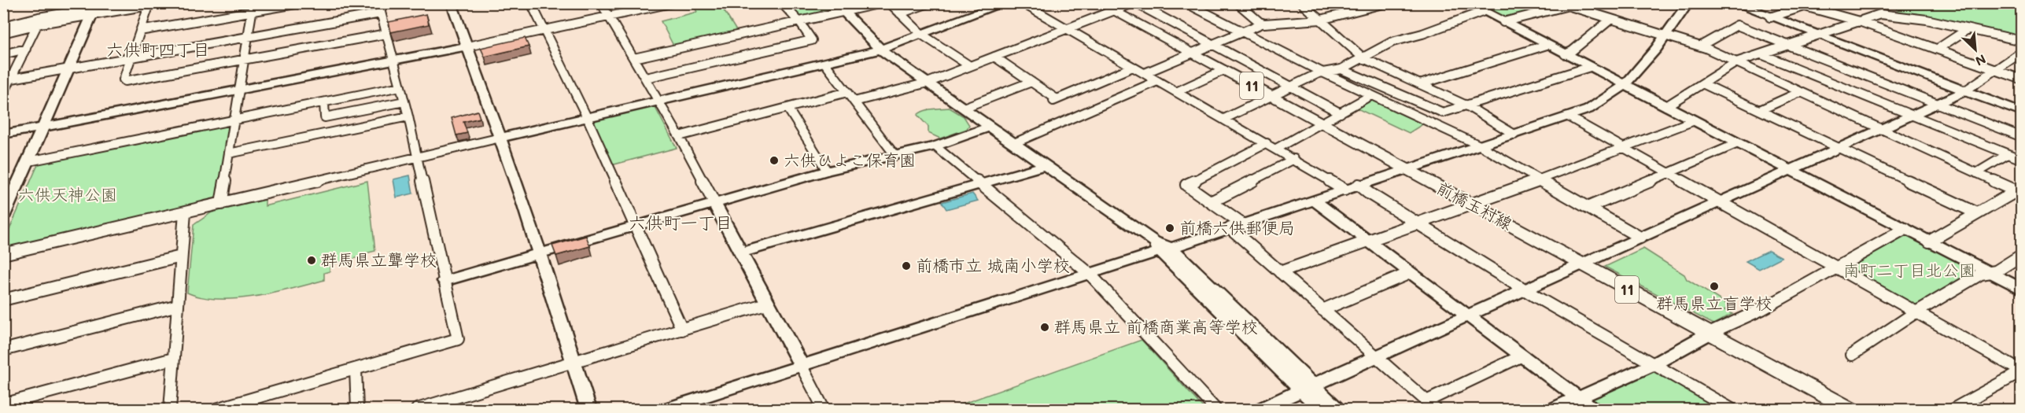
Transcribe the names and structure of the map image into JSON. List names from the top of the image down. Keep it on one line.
{"streets":{"main road":["11","前橋玉村線"]},"districts":["六供町四丁目","六供町一丁目"],"parks":["六供天神公園","南町二丁目北公園"],"places":["六供ひよこ保育園","前橋六供郵便局","群馬県立聾学校","前橋市立 城南小学校","群馬県立盲学校","群馬県立 前橋商業高等学校"],"north":"bottom right"}
